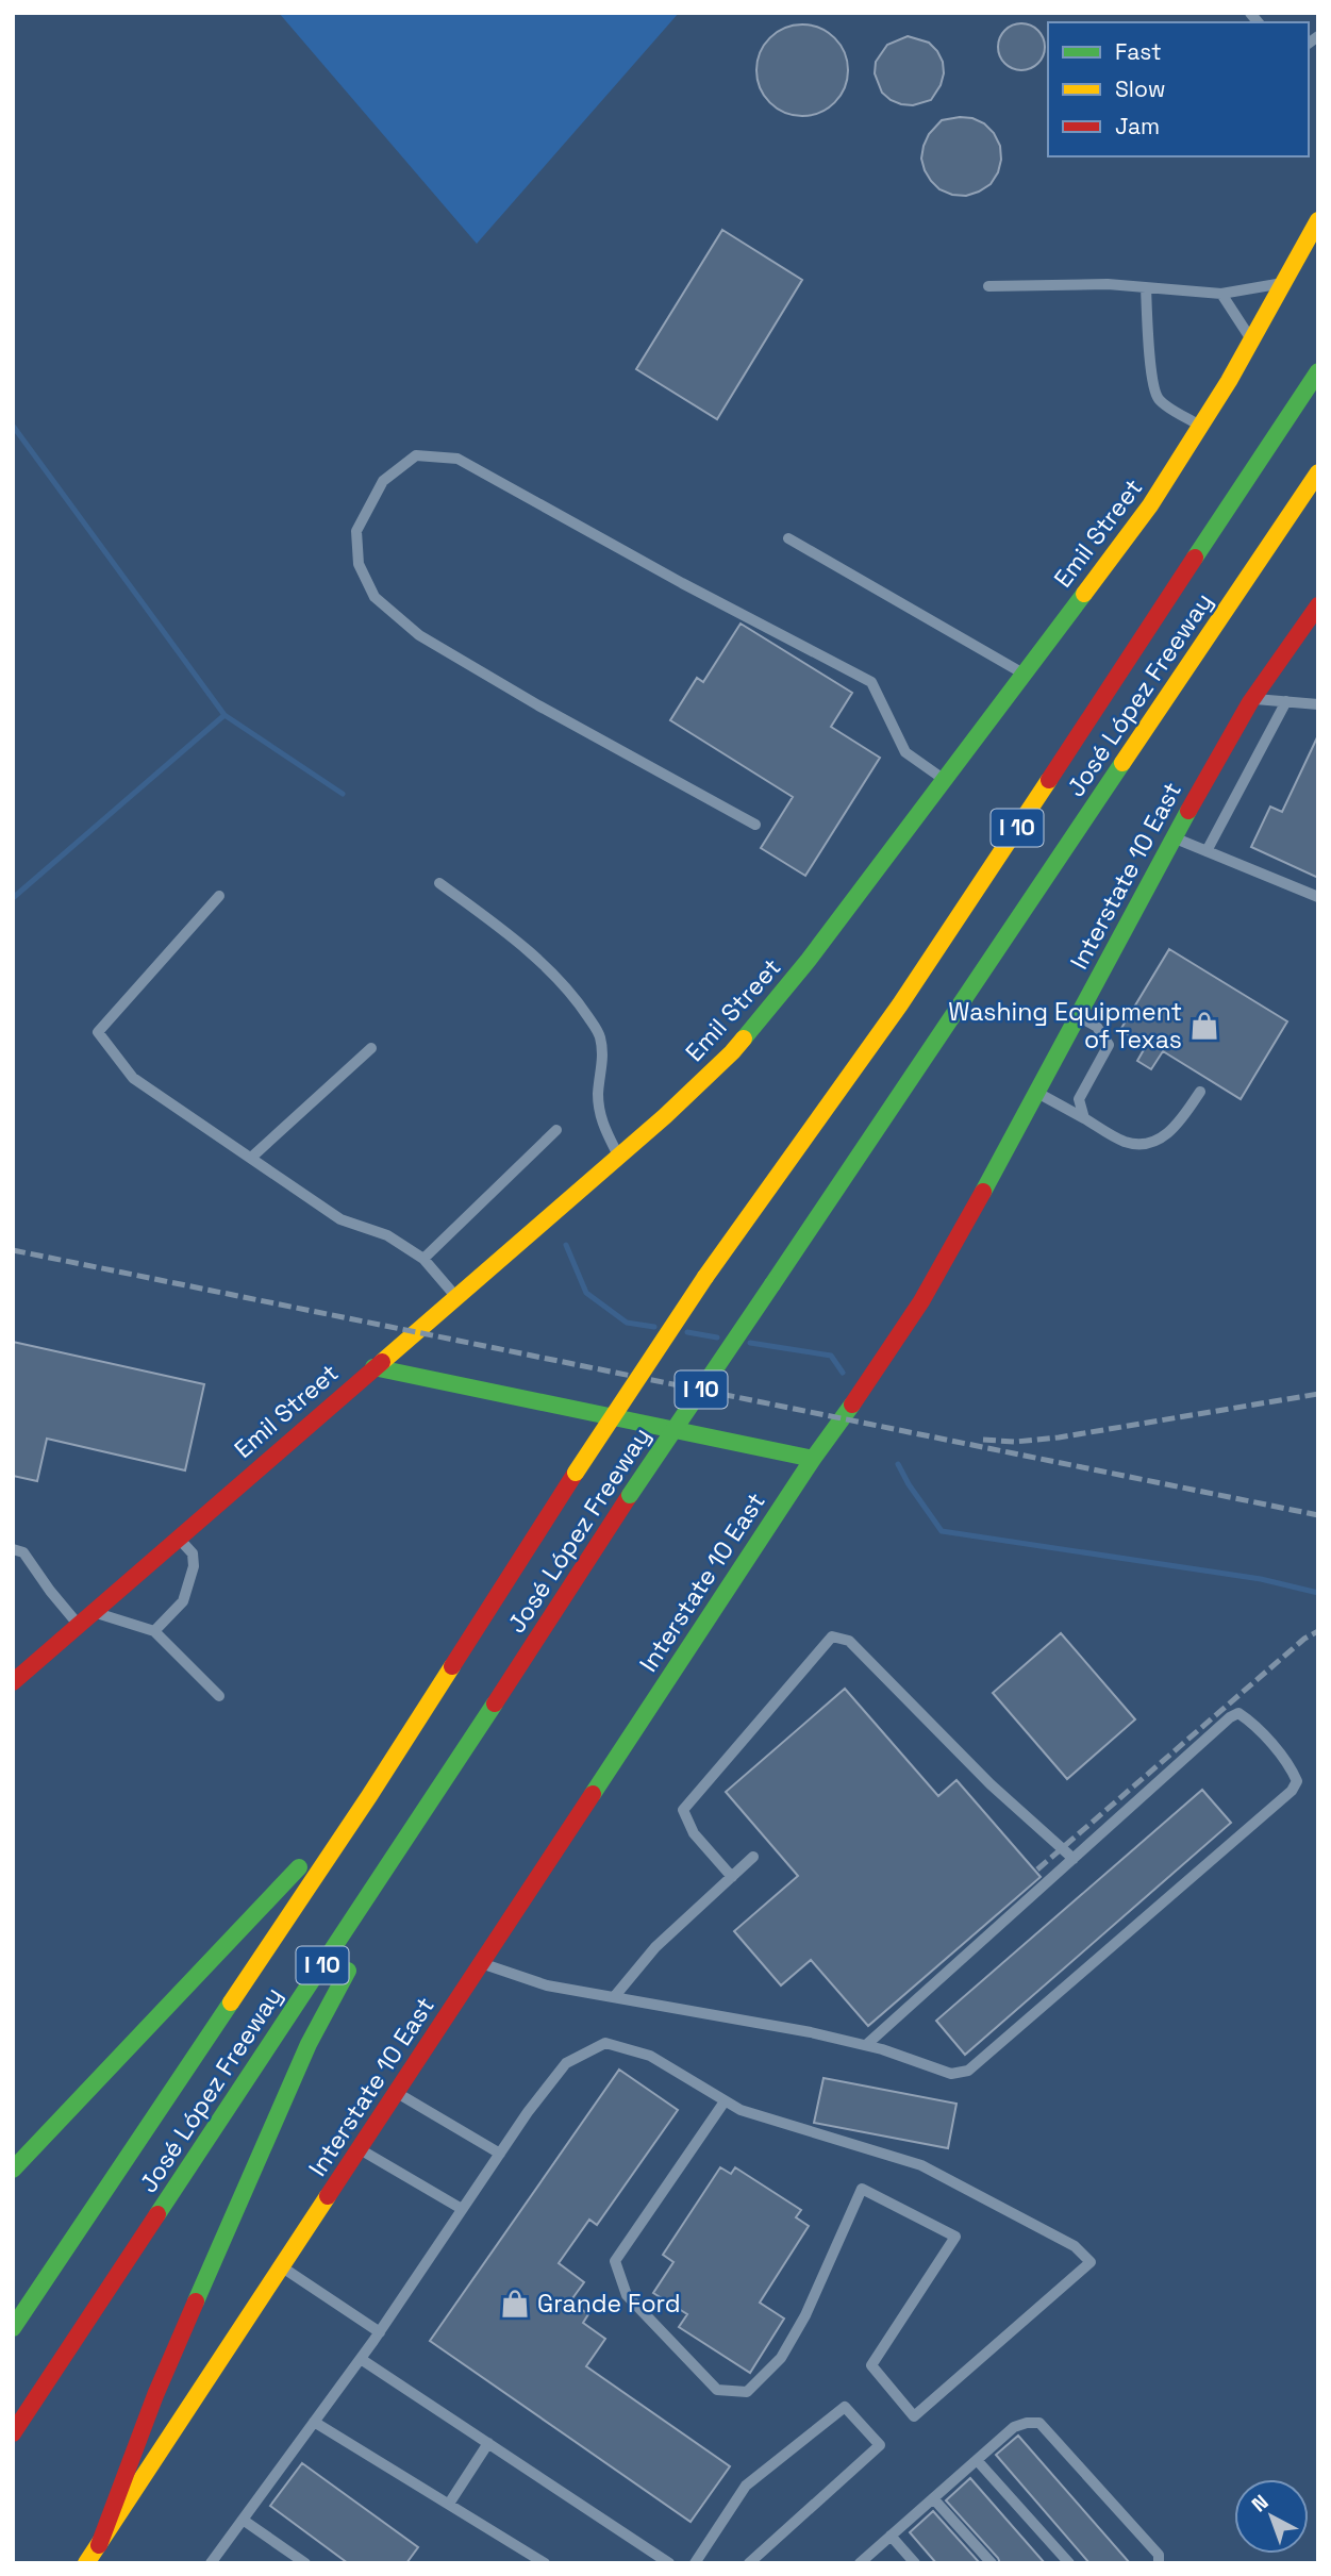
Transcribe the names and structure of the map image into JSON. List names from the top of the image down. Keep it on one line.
{"streets":{"main road":["Emil Street","José López Freeway","I 10","Interstate 10 East"]},"places":{"shop":["Washing Equipment of Texas","Grande Ford"]},"legend":["Fast","Slow","Jam"],"north":"top left"}
